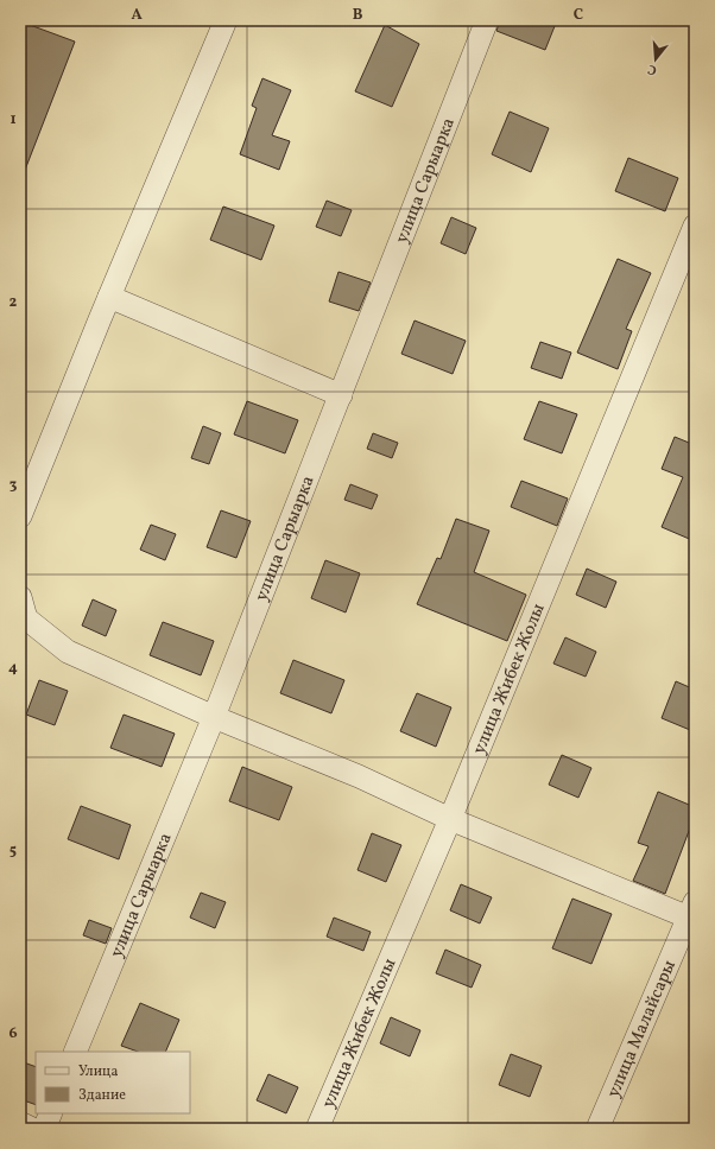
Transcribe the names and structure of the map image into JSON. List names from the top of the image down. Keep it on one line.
{"streets":{"street":["улица Сарыарка","улица Жибек Жолы","улица Малайсары"]},"legend":["Улица","Здание"],"north":"bottom","grid":{"columns":["A","B","C"],"rows":["1","2","3","4","5","6"]}}
